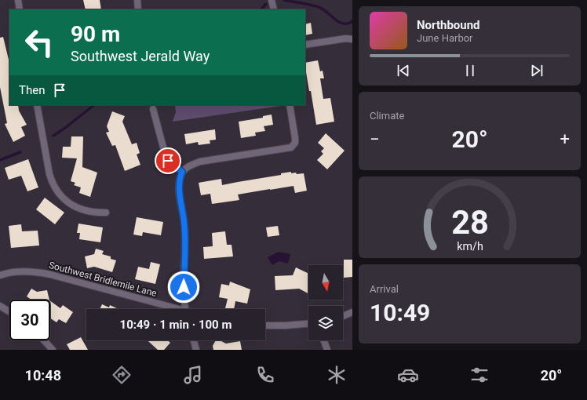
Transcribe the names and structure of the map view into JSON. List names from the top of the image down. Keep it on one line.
{"streets":{"street":["Southwest Bridlemile Lane"]},"north":"bottom","page":{"turn":["90 m","Southwest Jerald Way"],"song":["Northbound","June Harbor"],"then":"Then","tile":["Climate",["Arrival","10:49"]],"heat":["−","20°","+"],"limit":"30","trip":"10:49 · 1 min · 100 m","tabs":["10:48","20°"],"gauge":["28","km/h"]}}
